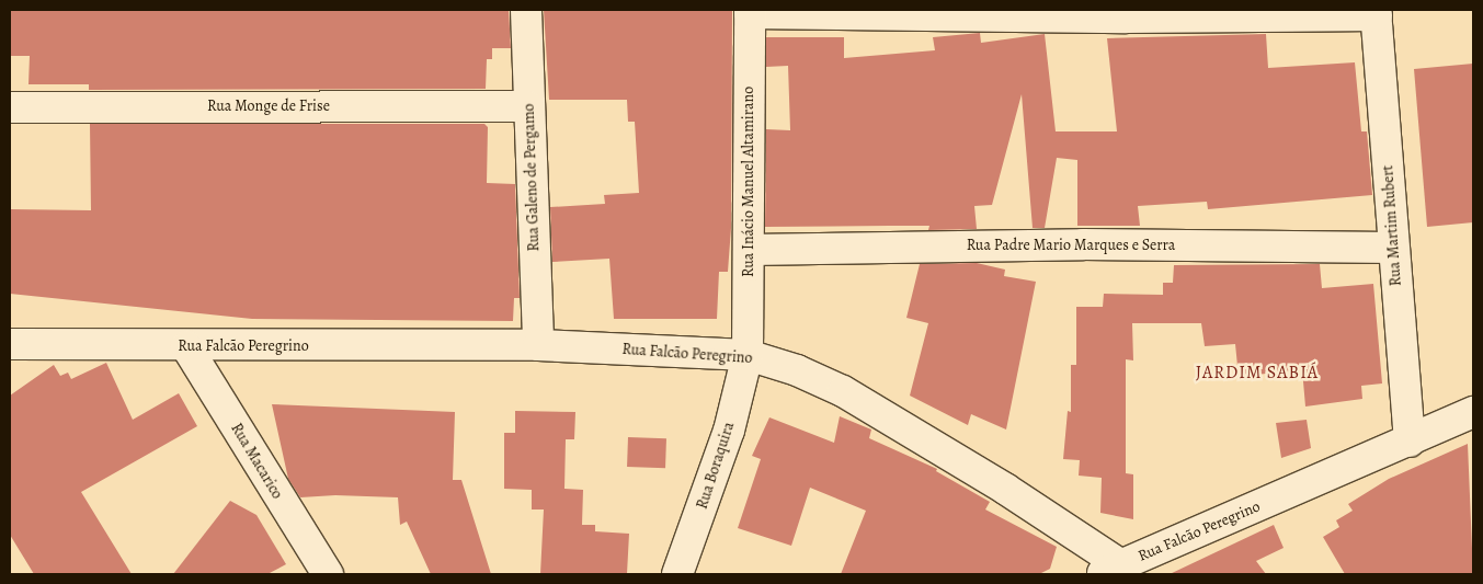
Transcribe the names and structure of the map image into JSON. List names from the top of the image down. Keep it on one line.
{"streets":{"street":["Rua Monge de Frise","Rua Galeno de Pergamo","Rua Inácio Manuel Altamirano","Rua Martim Rubert","Rua Padre Mario Marques e Serra","Rua Falcão Peregrino","Rua Macarico","Rua Boraquira"]},"crossings":[["Rua Monge de Frise","Rua Galeno de Pergamo"],["Rua Galeno de Pergamo","Rua Falcão Peregrino"],["Rua Inácio Manuel Altamirano","Rua Padre Mario Marques e Serra"],["Rua Inácio Manuel Altamirano","Rua Falcão Peregrino"],["Rua Inácio Manuel Altamirano","Rua Boraquira"],["Rua Martim Rubert","Rua Padre Mario Marques e Serra"],["Rua Martim Rubert","Rua Falcão Peregrino"],["Rua Falcão Peregrino","Rua Macarico"],["Rua Falcão Peregrino","Rua Boraquira"]],"districts":["JARDIM SABIÁ"]}
